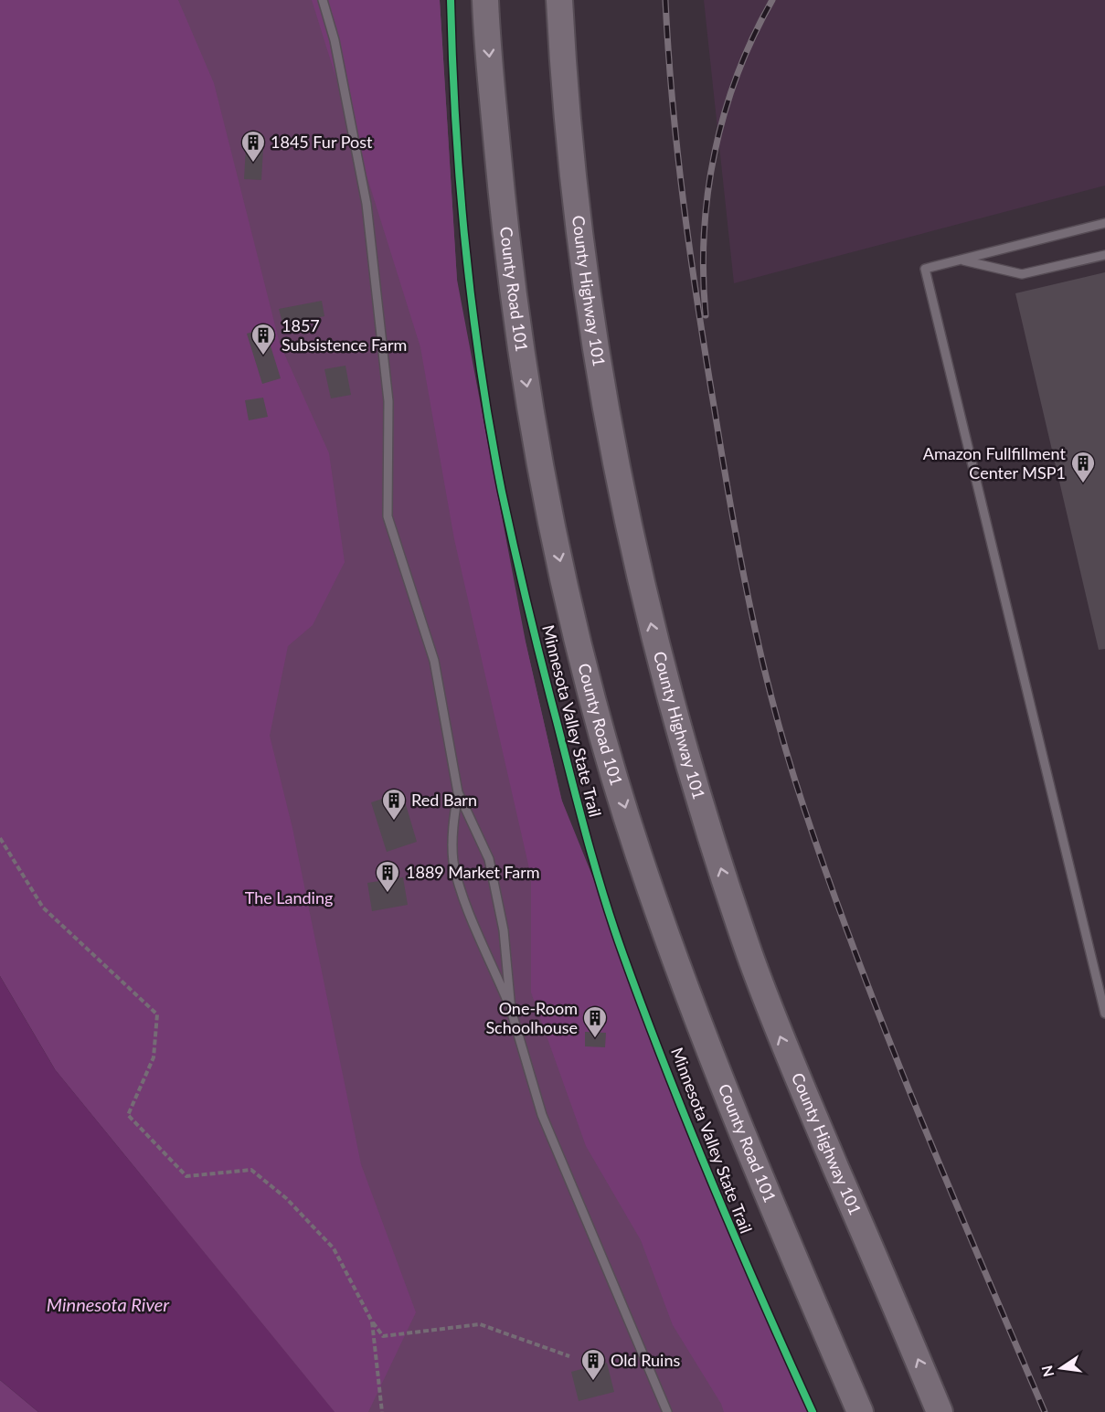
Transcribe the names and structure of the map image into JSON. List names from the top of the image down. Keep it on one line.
{"streets":{"main road":["County Road 101","County Highway 101"],"cycle path":["Minnesota Valley State Trail"]},"one_way":["County Road 101","County Highway 101"],"water":["Minnesota River"],"parks":["The Landing"],"places":{"building":["1845 Fur Post","1857 Subsistence Farm","Amazon Fullfillment Center MSP1","Red Barn","1889 Market Farm","One-Room Schoolhouse","Old Ruins"]},"north":"left"}
